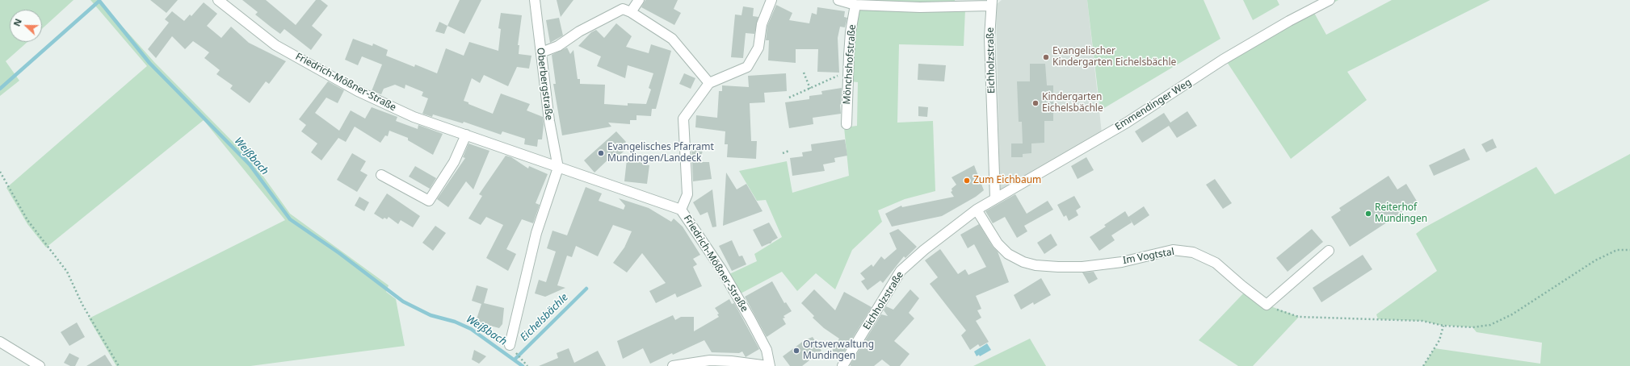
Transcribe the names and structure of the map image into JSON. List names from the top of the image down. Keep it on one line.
{"streets":{"street":["Eichholzstraße","Mönchshofstraße","Friedrich-Mößner-Straße","Oberbergstraße","Emmendinger Weg","Im Vogtstal"]},"crossings":[["Eichholzstraße","Emmendinger Weg"],["Eichholzstraße","Im Vogtstal"],["Friedrich-Mößner-Straße","Oberbergstraße"],["Emmendinger Weg","Im Vogtstal"]],"water":["Weißbach","Eichelsbächle"],"places":["Evangelischer Kindergarten Eichelsbächle","Kindergarten Eichelsbächle","Evangelisches Pfarramt Mundingen/Landeck","Zum Eichbaum","Reiterhof Mundingen","Ortsverwaltung Mundingen"],"north":"left"}
